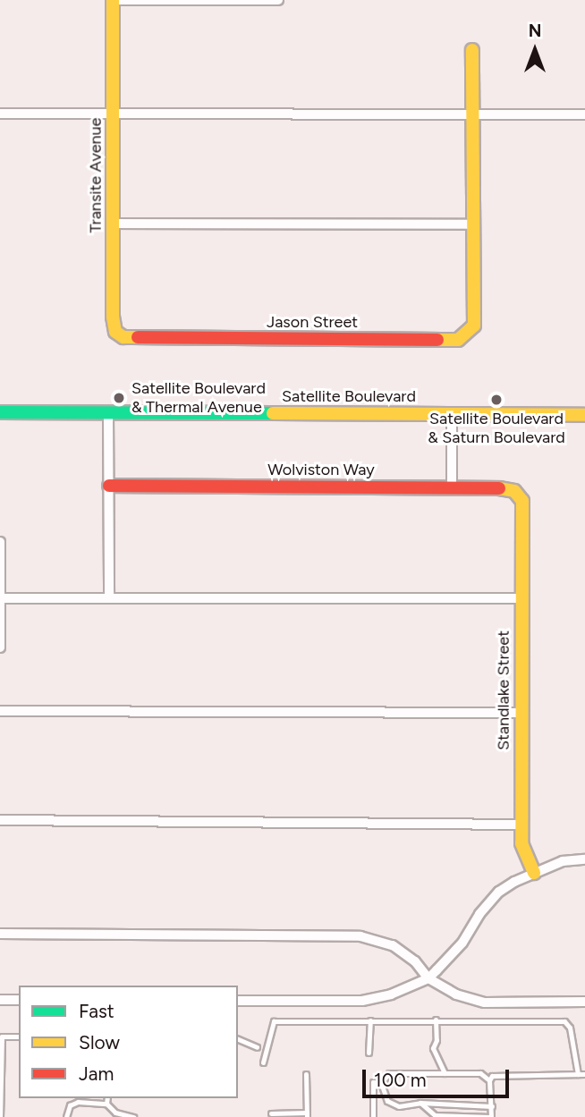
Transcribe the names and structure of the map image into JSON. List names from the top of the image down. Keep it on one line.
{"streets":{"street":["Transite Avenue","Jason Street","Satellite Boulevard","Wolviston Way","Standlake Street"]},"crossings":[["Transite Avenue","Jason Street"],["Wolviston Way","Standlake Street"]],"places":["Satellite Boulevard & Thermal Avenue","Satellite Boulevard & Saturn Boulevard"],"legend":["Fast","Slow","Jam"],"scale_bar":"100 m","north":"top"}
